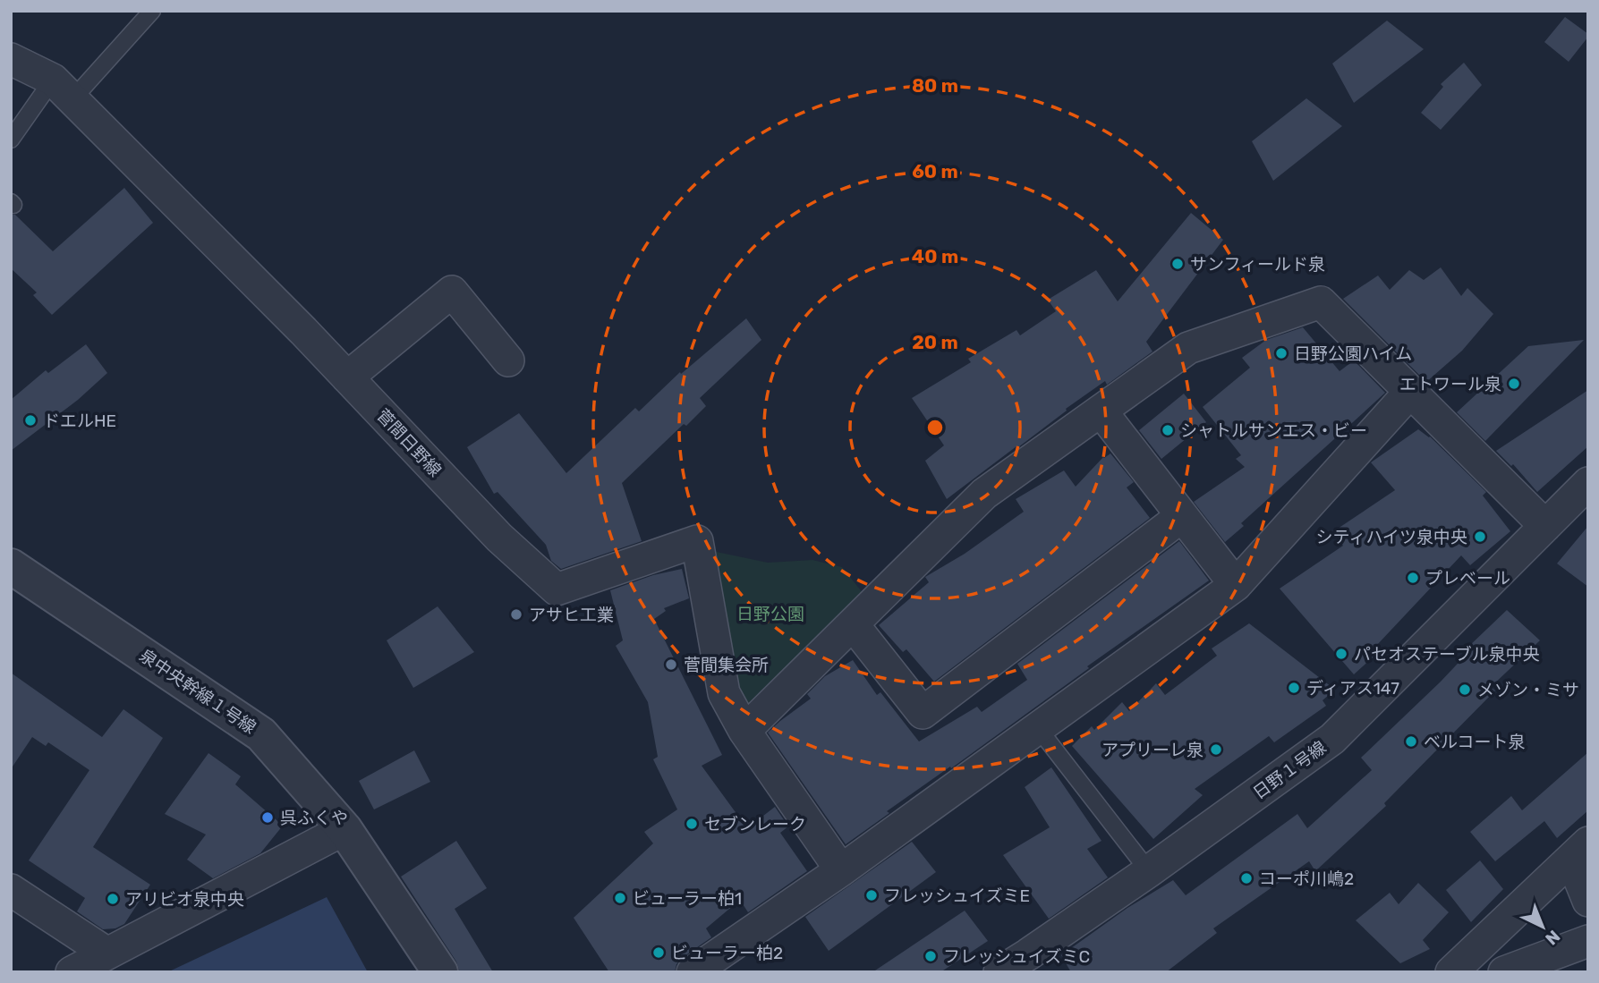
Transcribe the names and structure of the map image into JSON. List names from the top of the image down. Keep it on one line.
{"streets":{"street":["菅間日野線","泉中央幹線１号線","日野１号線"]},"parks":["日野公園"],"places":["サンフィールド泉","日野公園ハイム","エトワール泉","ドエルHE","シャトルサンエス・ビー","シティハイツ泉中央","プレベール","アサヒ工業","パセオステーブル泉中央","菅間集会所","ディアス147","メゾン・ミサ","ベルコート泉","アプリーレ泉","呉ふくや","セブンレーク","コーポ川嶋2","フレッシュイズミE","ビューラー柏1","アリビオ泉中央","ビューラー柏2","フレッシュイズミC"],"north":"bottom right","rings":["80 m","60 m","40 m","20 m"]}
